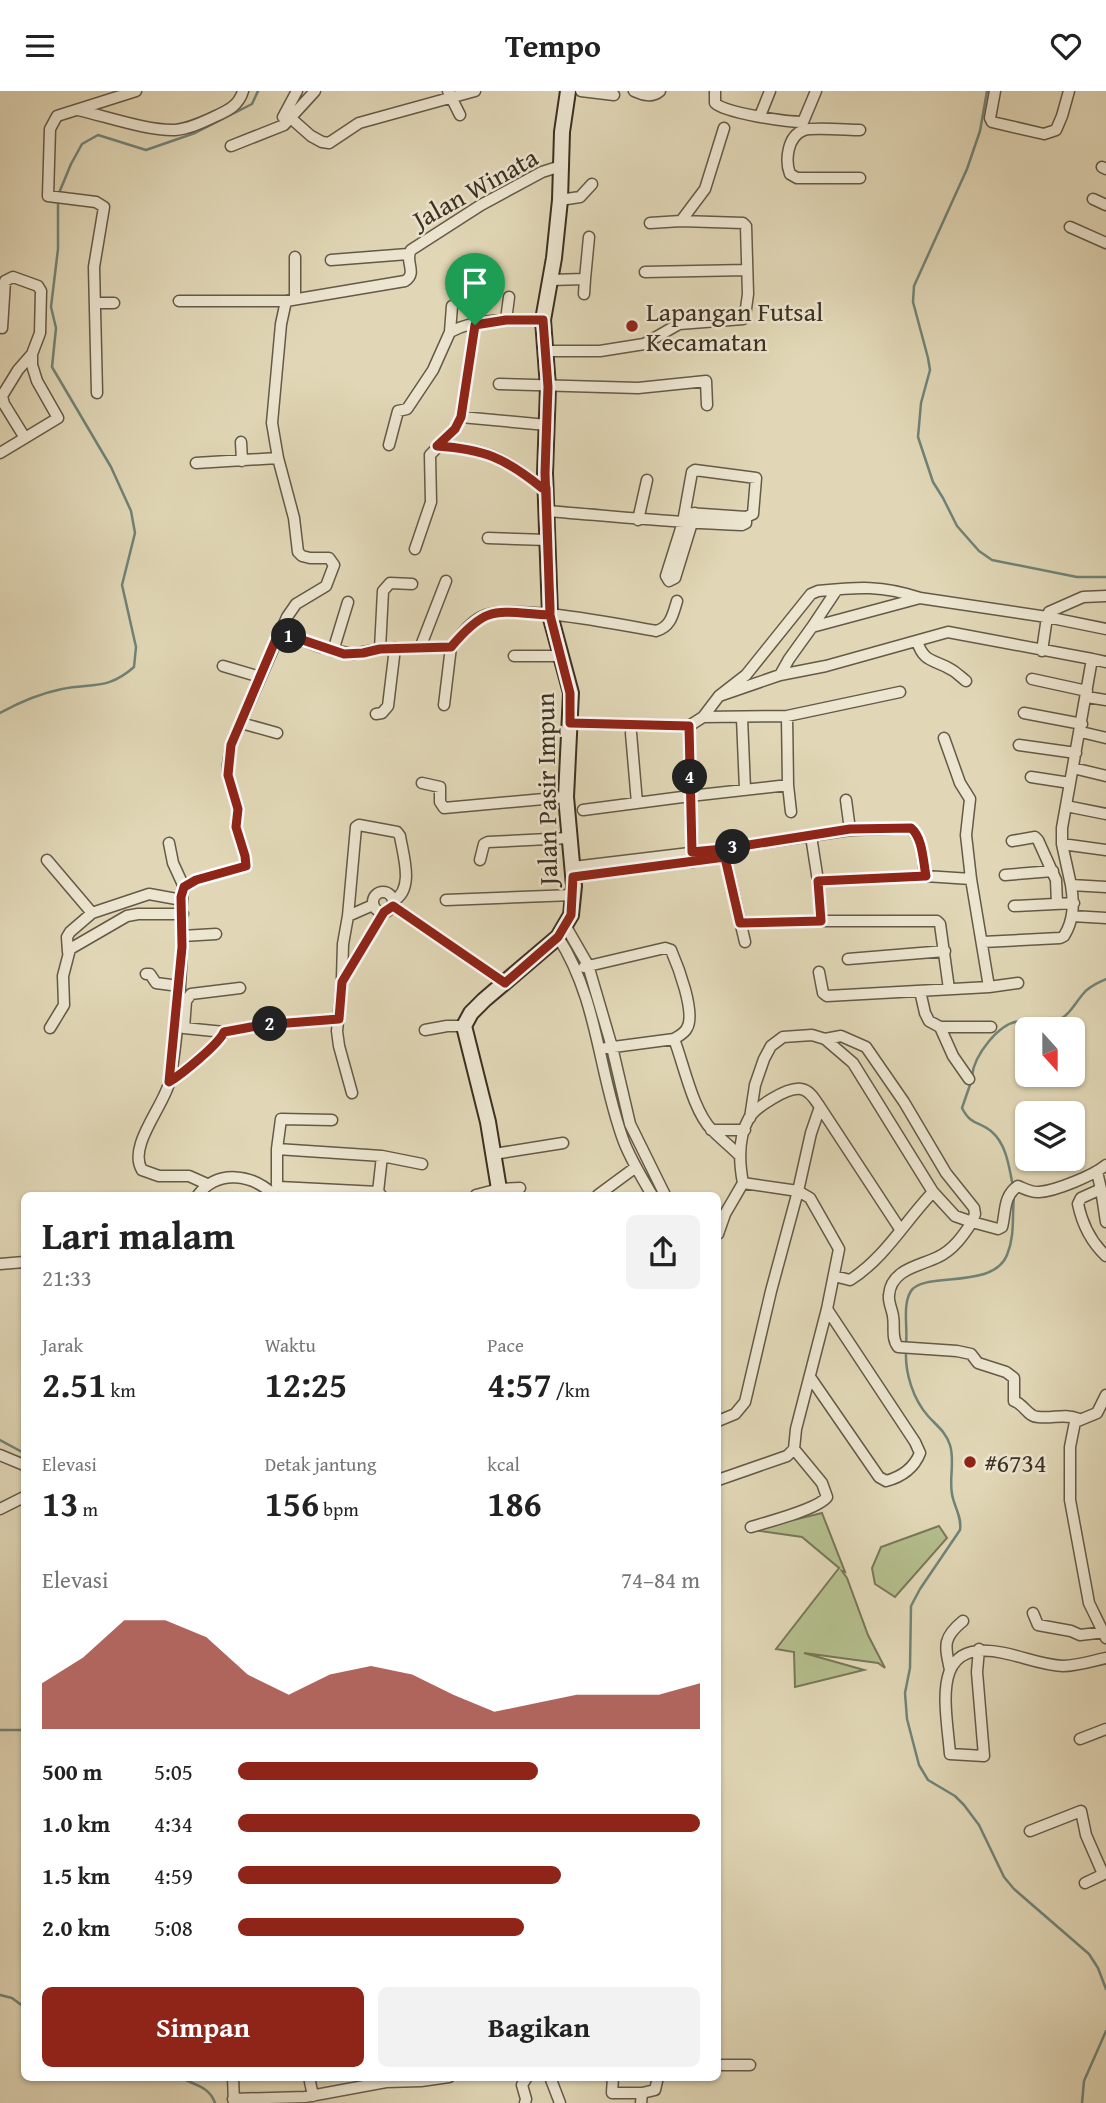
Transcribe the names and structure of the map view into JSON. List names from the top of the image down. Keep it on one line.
{"streets":{"street":["Jalan Winata","Jalan Pasir Impun"]},"crossings":[["Jalan Winata","Jalan Pasir Impun"]],"places":["Lapangan Futsal Kecamatan","#6734"],"north":"bottom","page":{"header":"Tempo","pins":["1","4","3","2"],"heading":["Lari malam","21:33"],"stats":[["Jarak","2.51 km"],["Waktu","12:25"],["Pace","4:57 /km"],["Elevasi","13 m"],["Detak jantung","156 bpm"],["kcal","186"]],"chart":["Elevasi","74–84 m"],"list":[{"name":"500 m","note":"5:05"},{"name":"1.0 km","note":"4:34"},{"name":"1.5 km","note":"4:59"},{"name":"2.0 km","note":"5:08"}],"buttons":["Simpan","Bagikan"]}}
